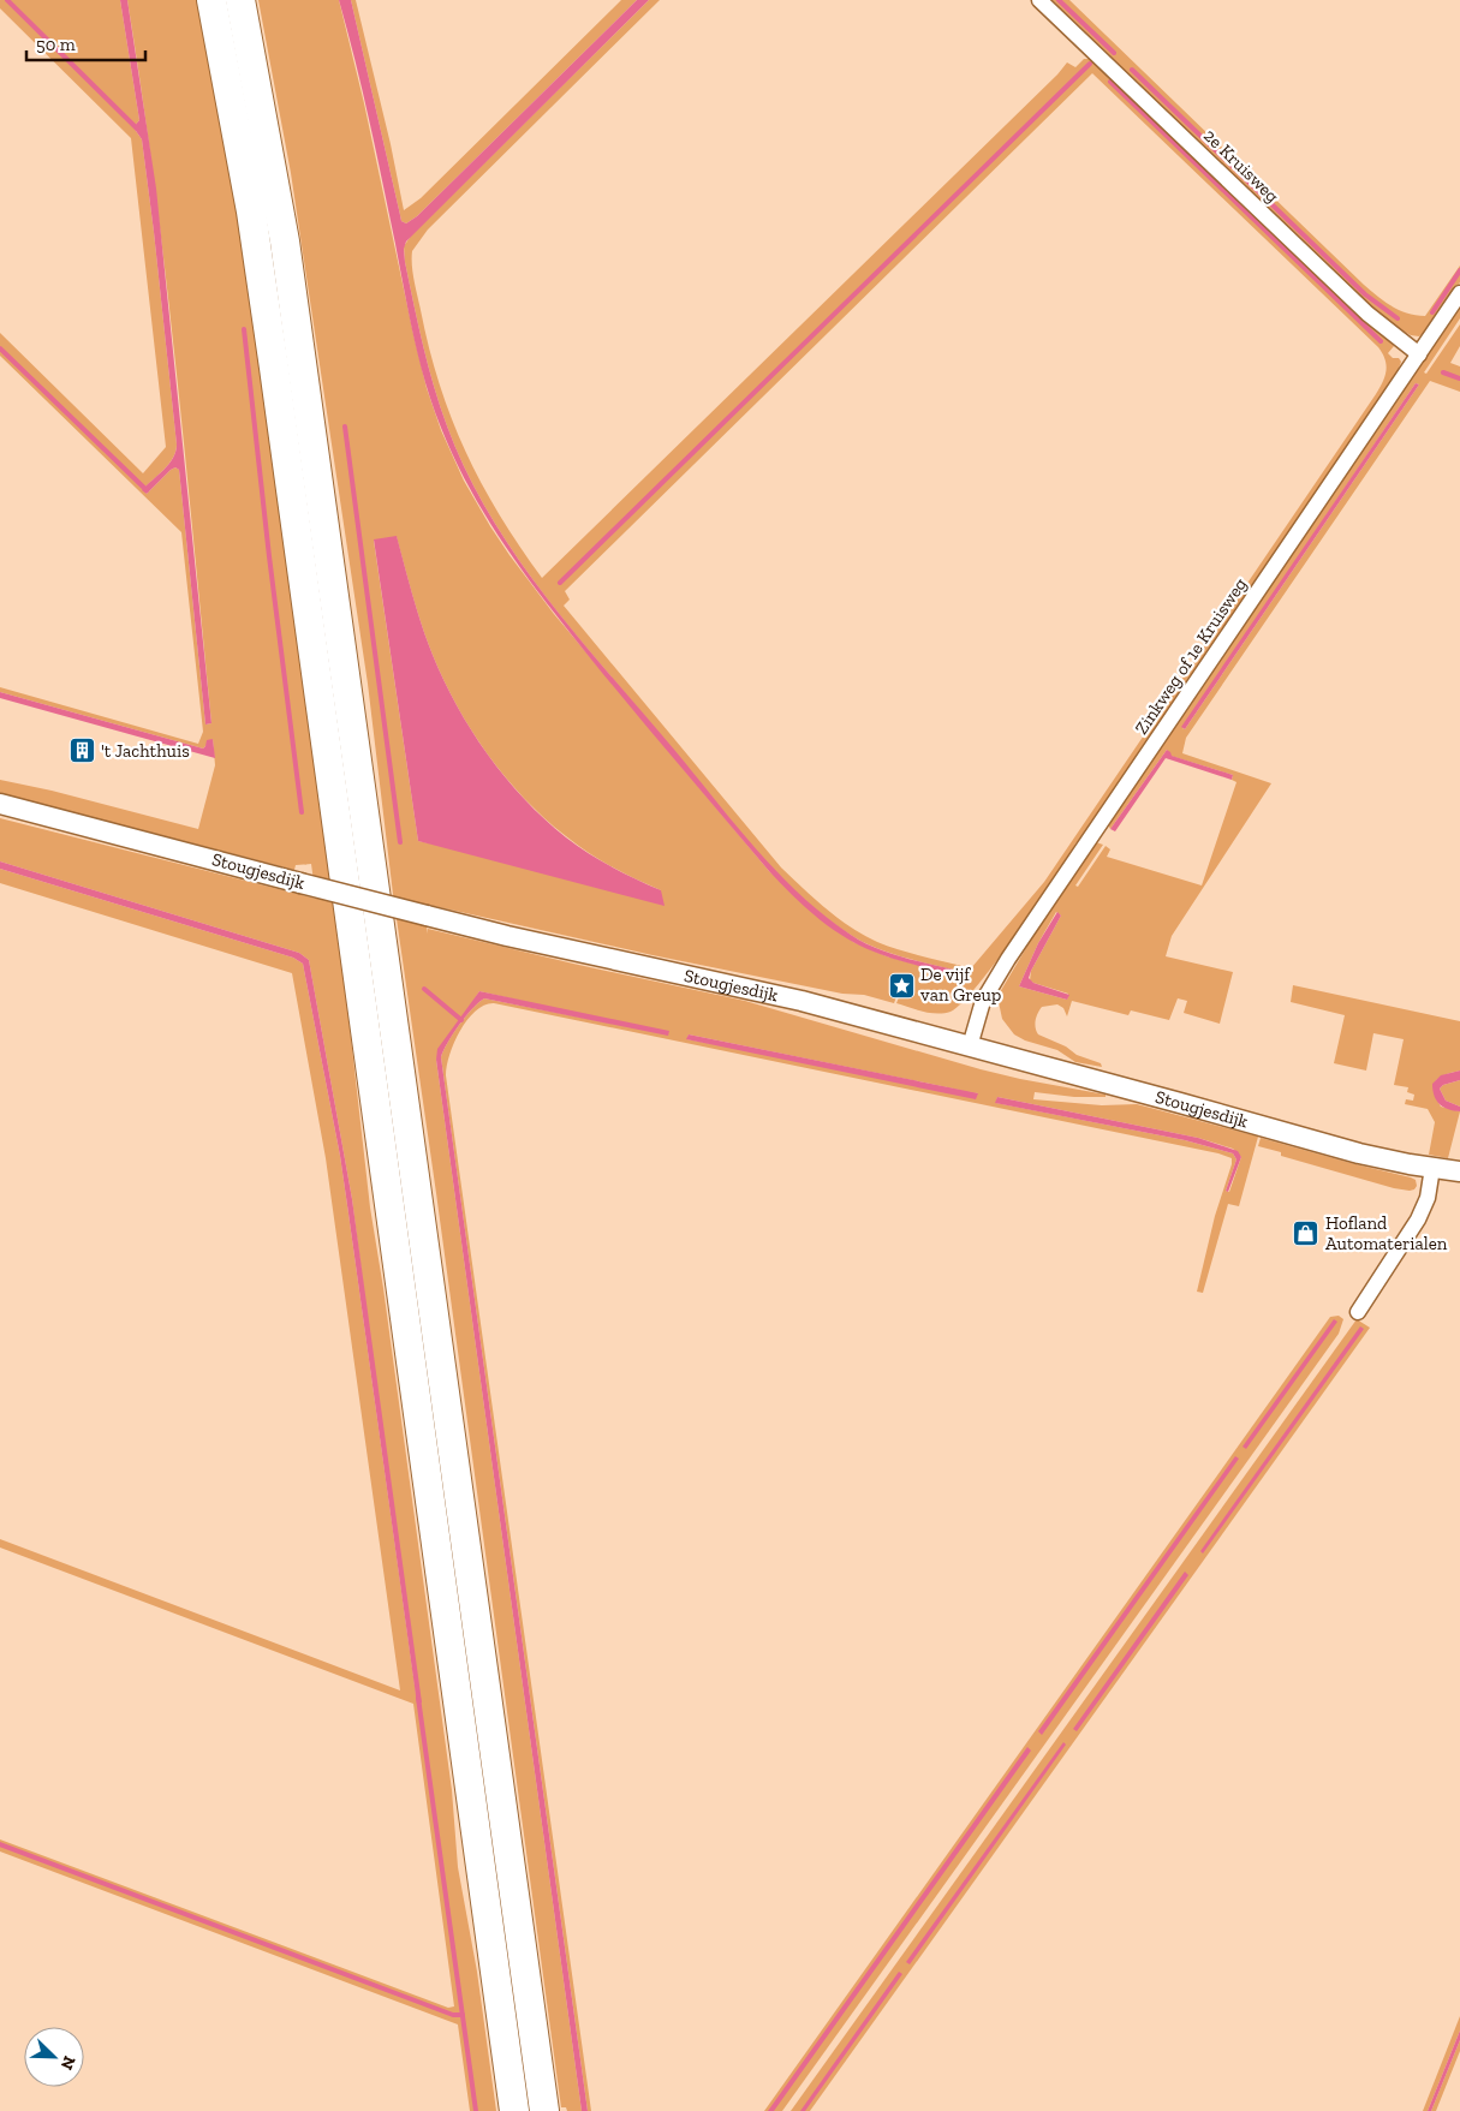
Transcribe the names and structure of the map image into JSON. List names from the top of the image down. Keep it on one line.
{"streets":{"street":["2e Kruisweg","Zinkweg of 1e Kruisweg","Stougjesdijk"]},"crossings":[["2e Kruisweg","Zinkweg of 1e Kruisweg"],["Zinkweg of 1e Kruisweg","Stougjesdijk"]],"places":{"building":["'t Jachthuis"],"place":["De vijf van Greup"],"shop":["Hofland Automaterialen"]},"scale_bar":"50 m","north":"bottom right"}
